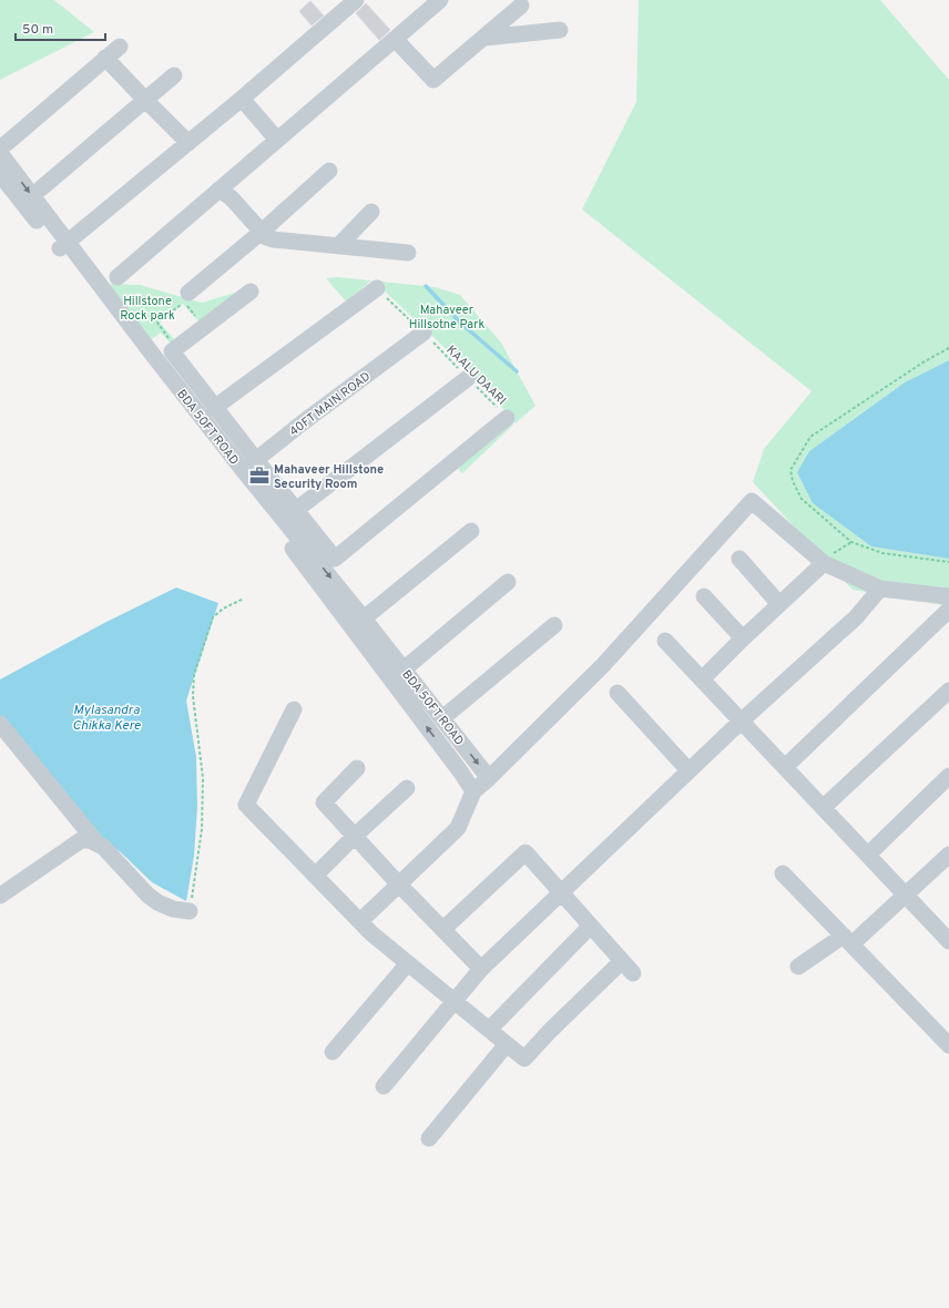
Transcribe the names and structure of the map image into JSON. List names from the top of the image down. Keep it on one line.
{"streets":{"street":["40FT MAIN ROAD","BDA 50FT ROAD"],"path":["KAALU DAARI"]},"crossings":[["KAALU DAARI","40FT MAIN ROAD"],["40FT MAIN ROAD","BDA 50FT ROAD"]],"water":["Mylasandra Chikka Kere"],"parks":["Hillstone Rock park","Mahaveer Hillsotne Park"],"places":{"office":["Mahaveer Hillstone Security Room"]},"scale_bar":"50 m"}
